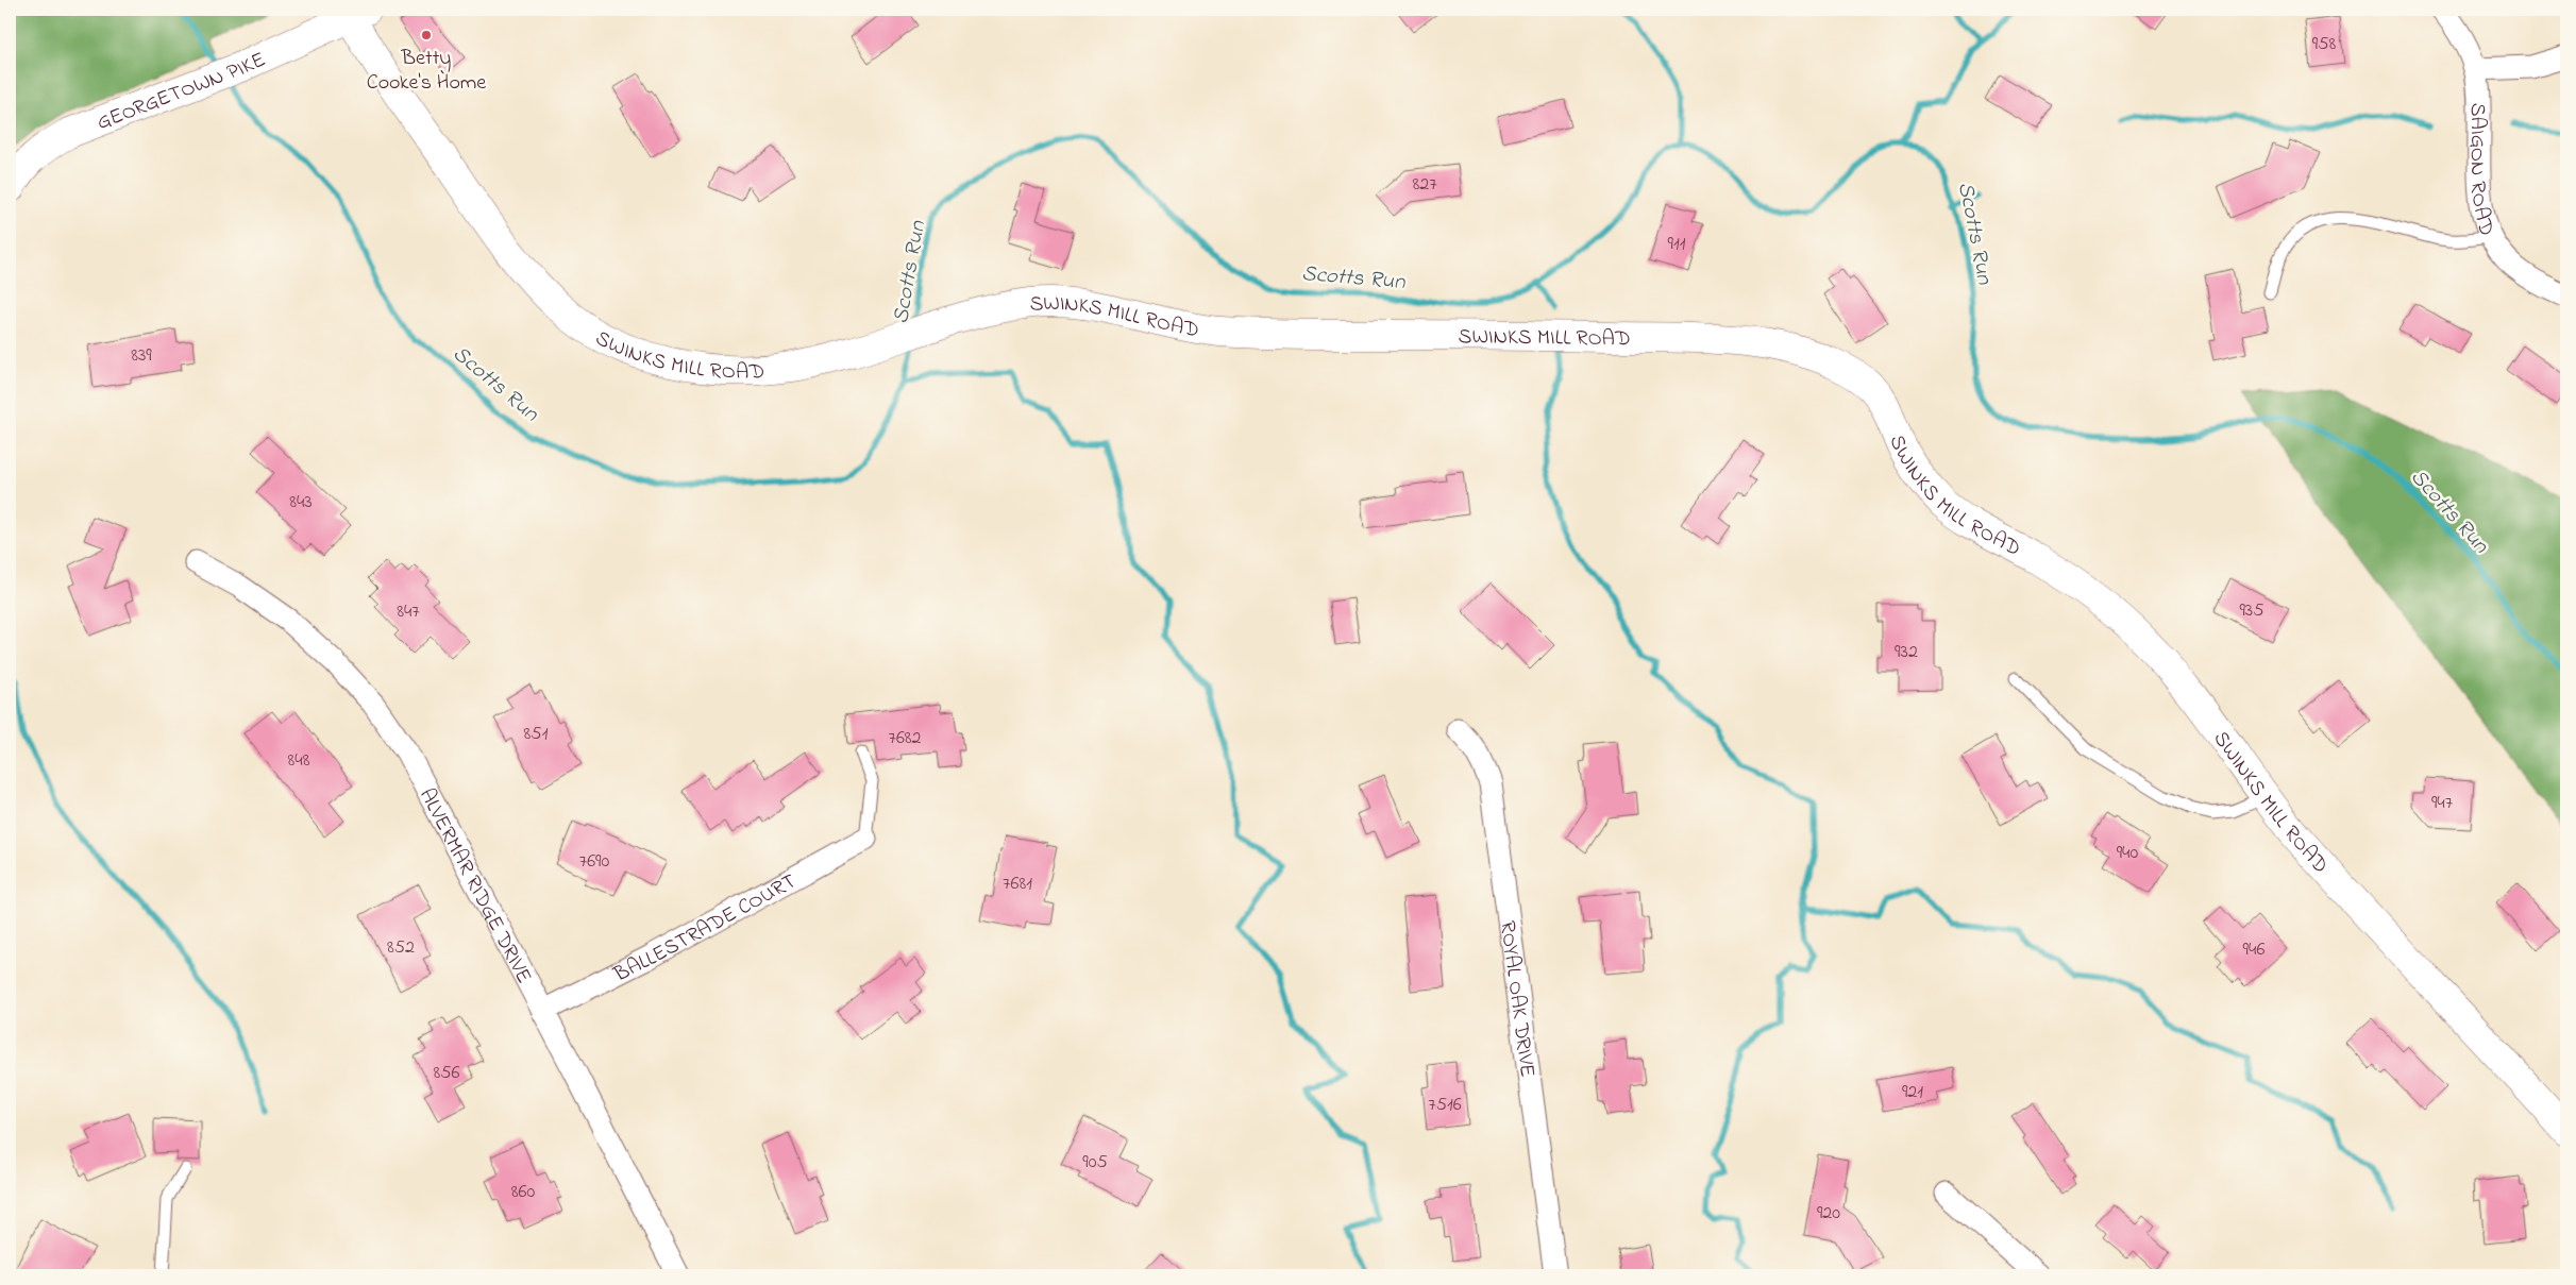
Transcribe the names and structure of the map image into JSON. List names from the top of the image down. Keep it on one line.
{"streets":{"street":["GEORGETOWN PIKE","SAIGON ROAD","SWINKS MILL ROAD","ALVERMAR RIDGE DRIVE","BALLESTRADE COURT","ROYAL OAK DRIVE"]},"crossings":[["GEORGETOWN PIKE","SWINKS MILL ROAD"],["ALVERMAR RIDGE DRIVE","BALLESTRADE COURT"]],"water":["Scotts Run"],"places":["Betty Cooke's Home"],"house_numbers":["958","827","911","839","843","935","847","932","851","7682","848","947","940","7690","7681","852","946","856","921","7516","905","860","920"]}
